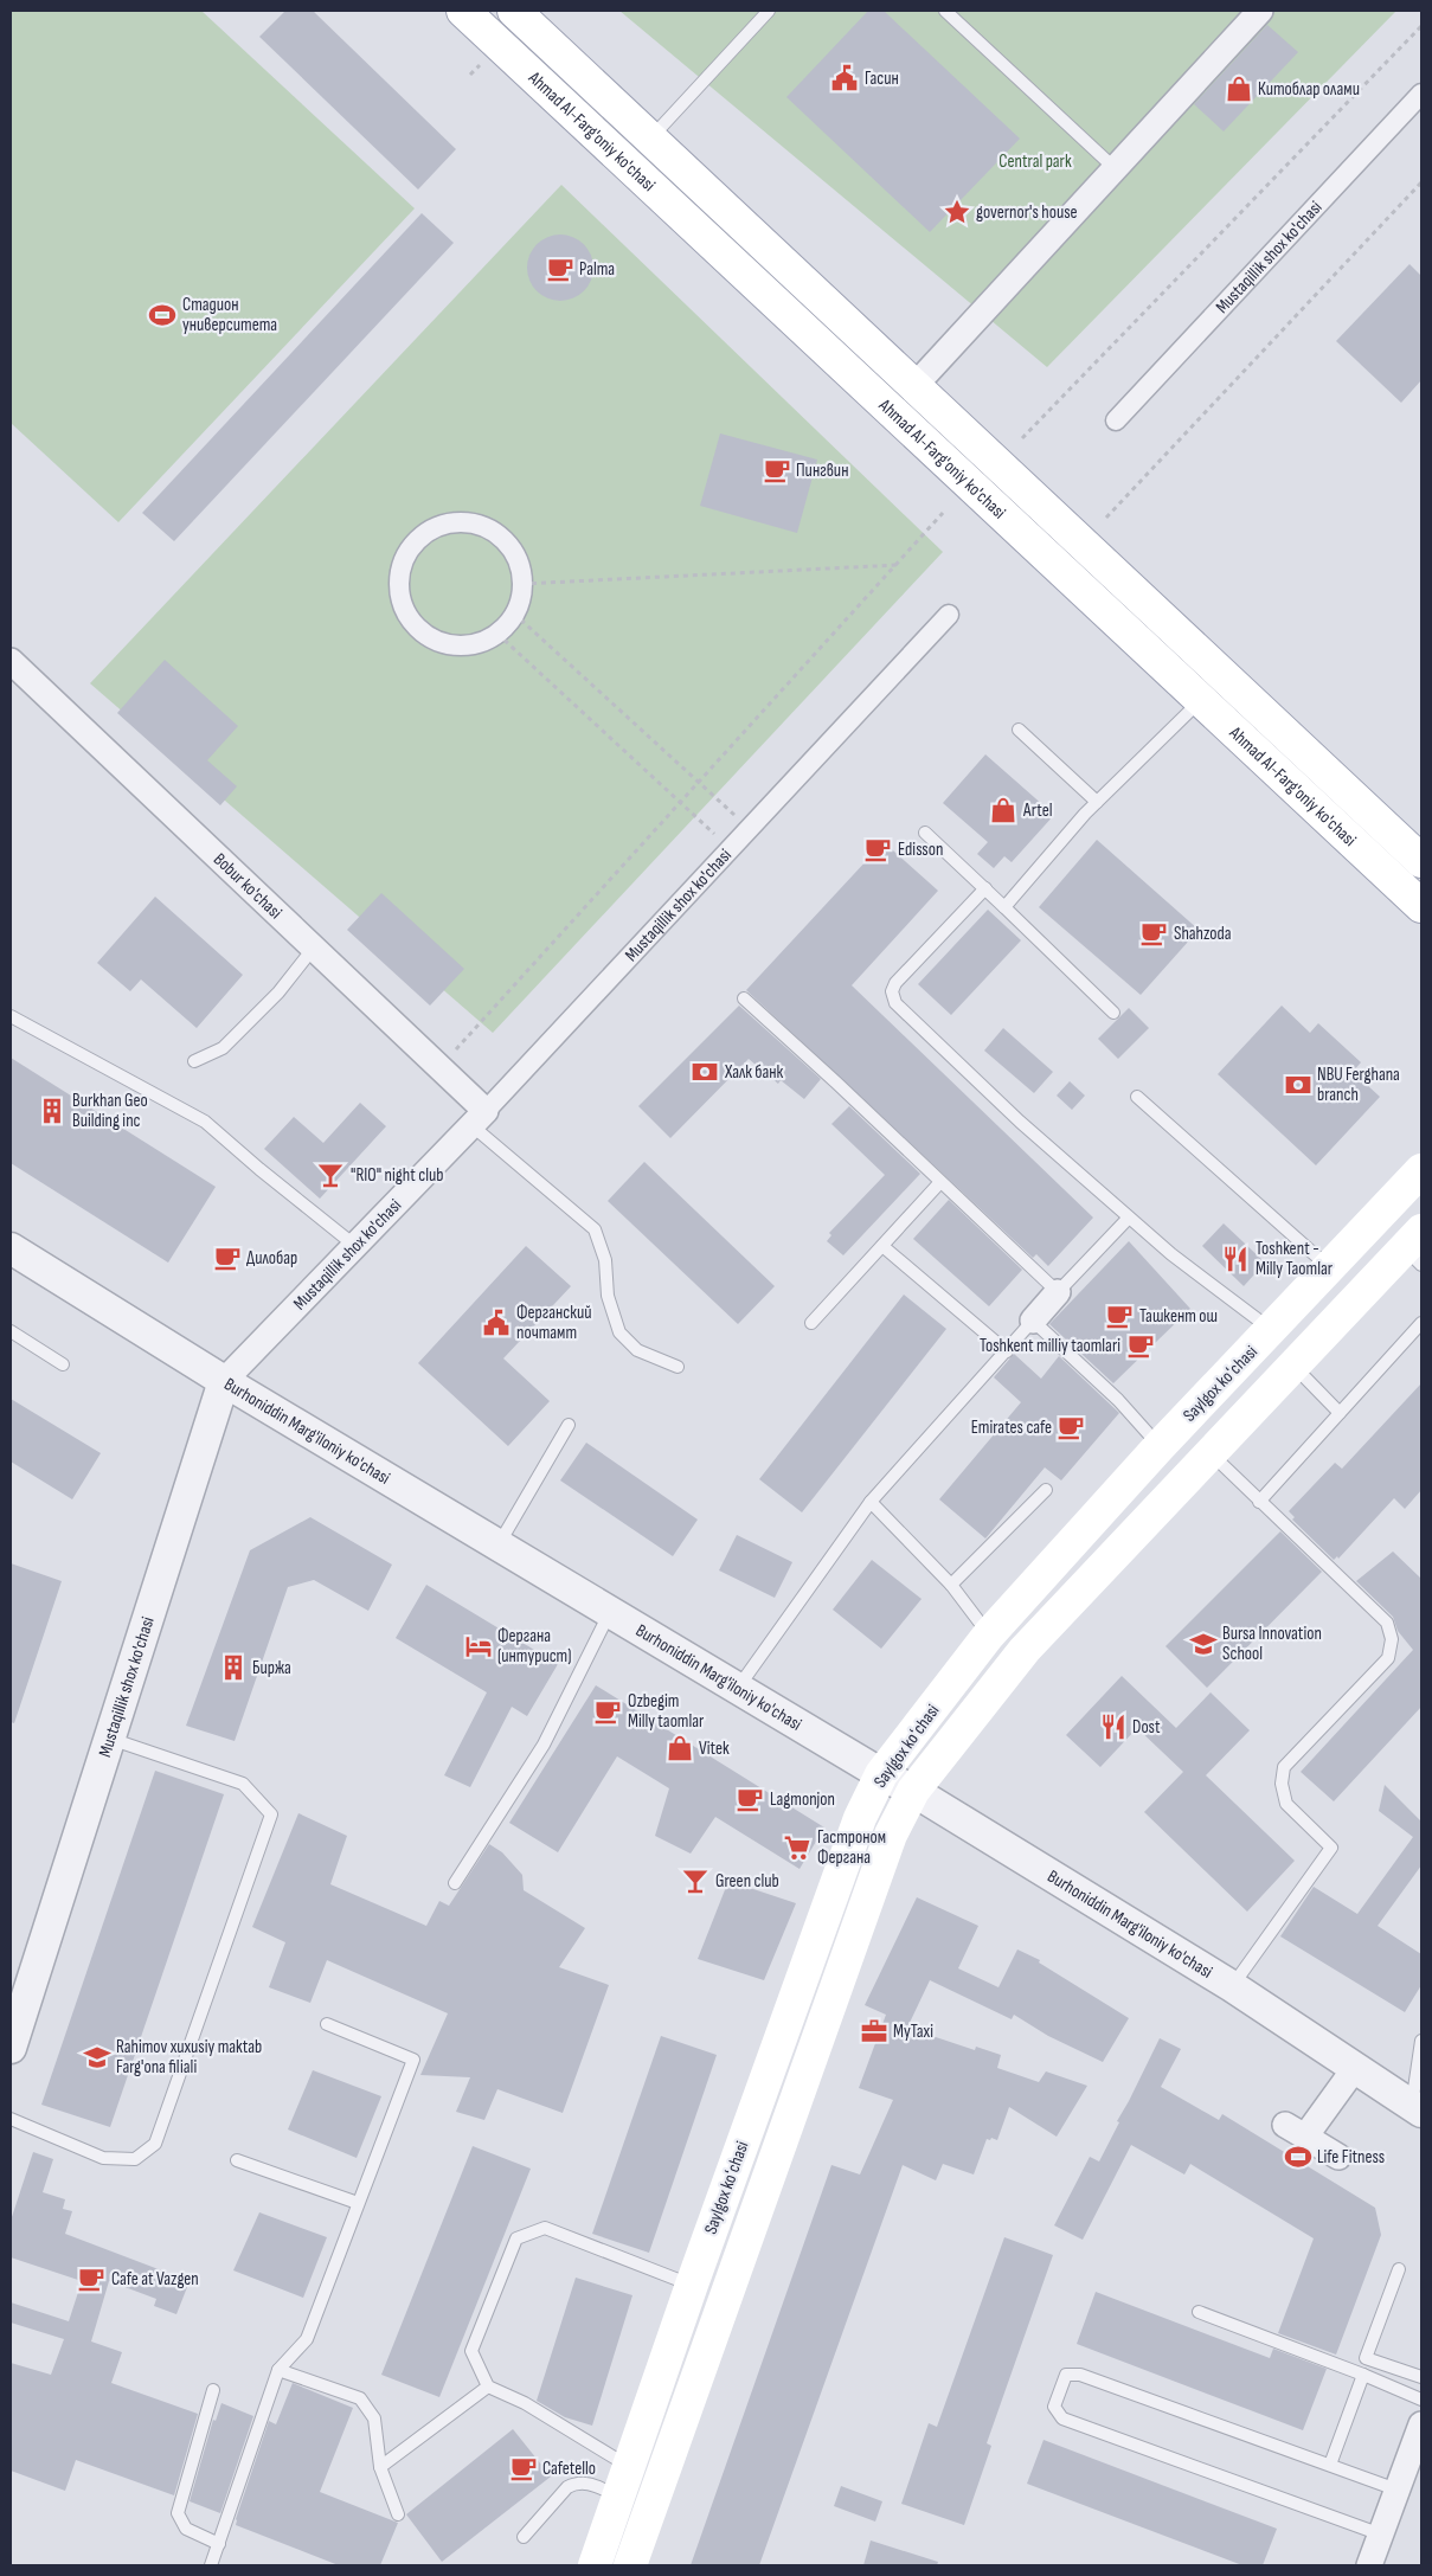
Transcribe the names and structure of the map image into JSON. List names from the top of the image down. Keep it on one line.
{"streets":{"main road":["Ahmad Al-Farg'oniy ko'chasi","Saylgox koʻchasi"],"street":["Mustaqillik shox ko'chasi","Bobur ko'chasi","Burhoniddin Marg'iloniy ko'chasi"]},"crossings":[["Mustaqillik shox ko'chasi","Bobur ko'chasi"],["Mustaqillik shox ko'chasi","Burhoniddin Marg'iloniy ko'chasi"],["Saylgox koʻchasi","Burhoniddin Marg'iloniy ko'chasi"]],"parks":["Central park"],"places":{"public building":["Гасин","Ферганский почтамт"],"shop":["Китоблар олами","Artel","Vitek"],"place":["governor's house"],"cafe":["Palma","Пингвин","Edisson","Shahzoda","Дилобар","Ташкент ош","Toshkent milliy taomlari","Emirates cafe","Ozbegim Milly taomlar","Lagmonjon","Cafe at Vazgen","Cafetello"],"sports":["Стадион университета","Life Fitness"],"bank":["Халк банк","NBU Ferghana branch"],"building":["Burkhan Geo Building inc","Биржа"],"bar":["\"RIO\" night club","Green club"],"restaurant":["Toshkent - Milly Taomlar","Dost"],"school or university":["Bursa Innovation School","Rahimov xuxusiy maktab Farg'ona filiali"],"hotel":["Фергана (интурист)"],"supermarket":["Гастроном Фергана"],"office":["MyTaxi"]}}
